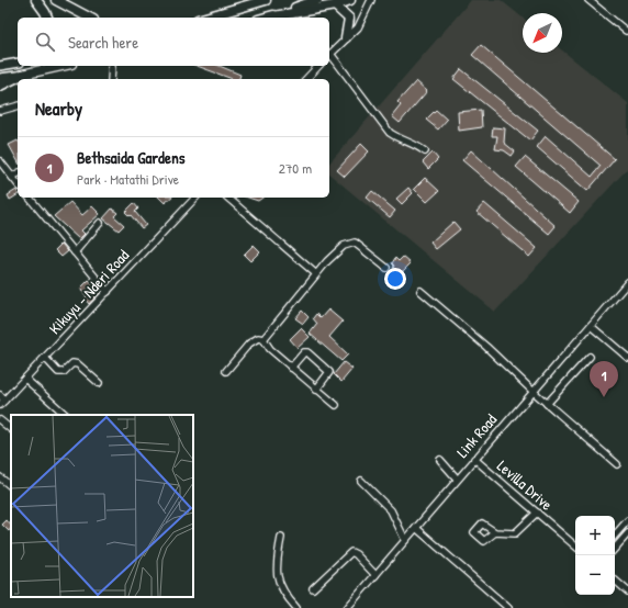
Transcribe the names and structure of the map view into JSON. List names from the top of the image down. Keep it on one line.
{"streets":{"street":["Kikuyu - Nderi Road","Link Road","Levilla Drive"]},"crossings":[["Link Road","Levilla Drive"]],"north":"bottom left","page":{"search":"Search here","heading":"Nearby","list":[{"mark":"1","name":"Bethsaida Gardens","note":"Park · Matathi Drive","value":"270 m"}],"pins":"1","map_buttons":["+","−"]}}
